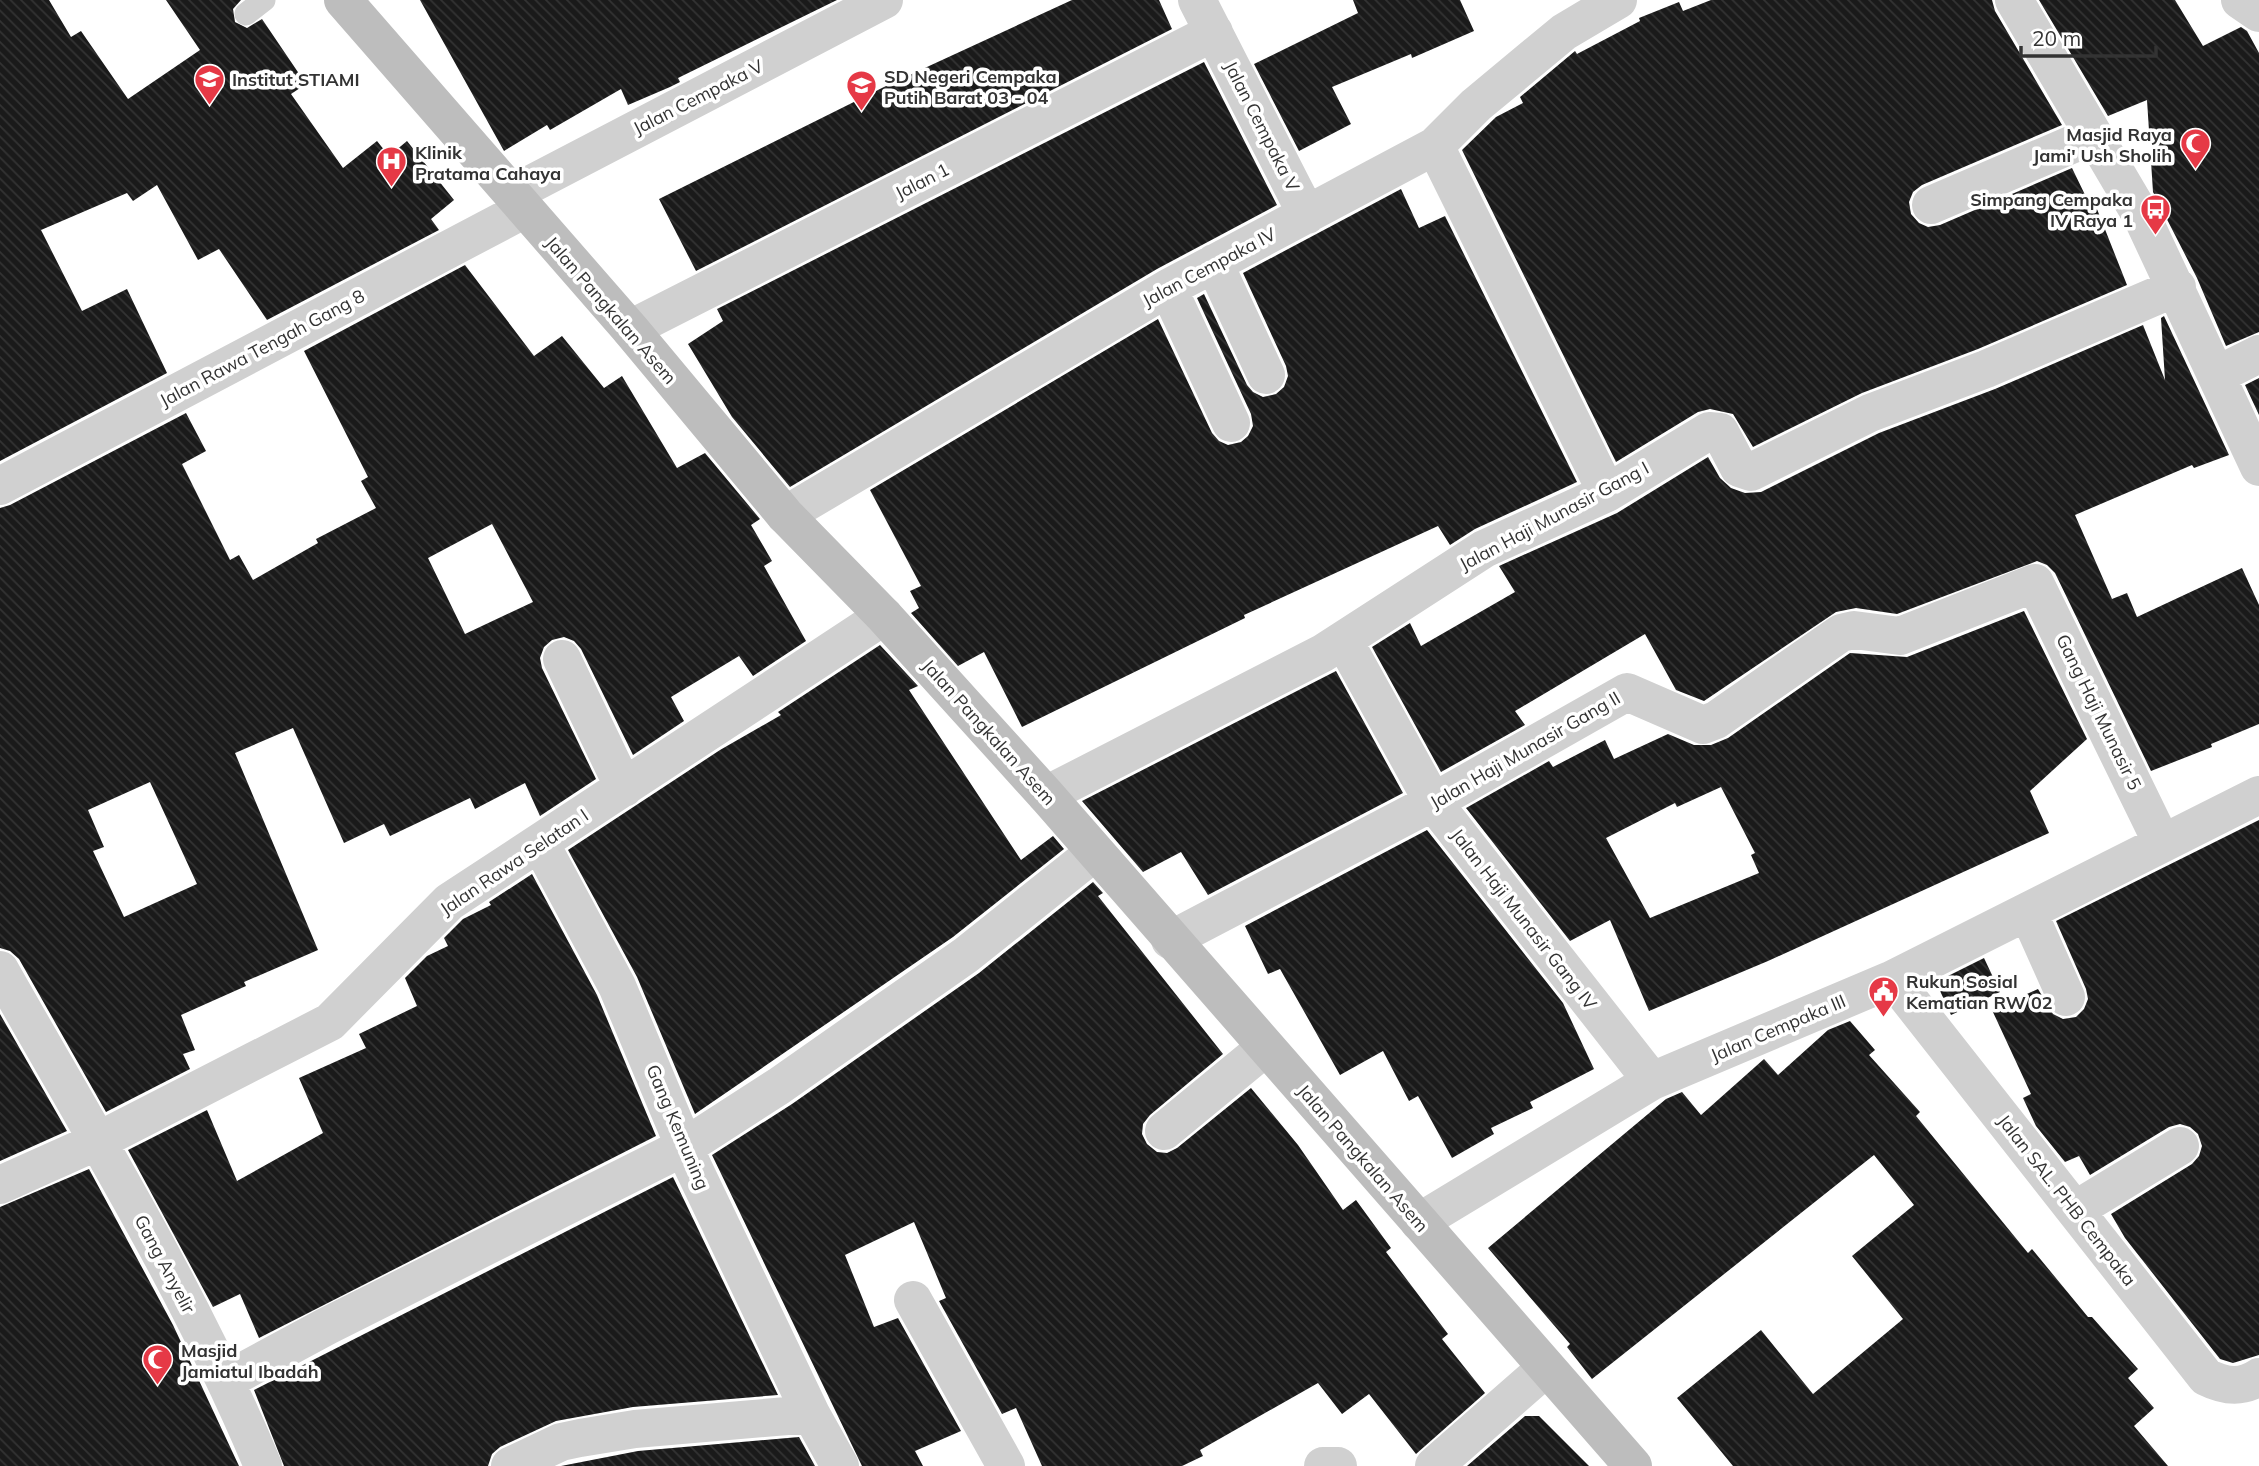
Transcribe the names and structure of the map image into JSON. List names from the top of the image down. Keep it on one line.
{"streets":{"street":["Jalan Cempaka V","Jalan 1","Jalan Cempaka IV","Jalan Pangkalan Asem","Jalan Rawa Tengah Gang 8","Jalan Haji Munasir Gang I","Gang Haji Munasir 5","Jalan Haji Munasir Gang II","Jalan Rawa Selatan I","Jalan Haji Munasir Gang IV","Jalan Cempaka III","Gang Kemuning","Jalan SAL. PHB Cempaka","Gang Anyelir"]},"crossings":[["Jalan Cempaka V","Jalan 1"],["Jalan Cempaka V","Jalan Cempaka IV"],["Jalan Cempaka V","Jalan Pangkalan Asem"],["Jalan Cempaka V","Jalan Rawa Tengah Gang 8"],["Jalan 1","Jalan Pangkalan Asem"],["Jalan Cempaka IV","Jalan Pangkalan Asem"],["Jalan Pangkalan Asem","Jalan Rawa Tengah Gang 8"],["Jalan Pangkalan Asem","Jalan Haji Munasir Gang I"],["Jalan Pangkalan Asem","Jalan Haji Munasir Gang II"],["Jalan Pangkalan Asem","Jalan Rawa Selatan I"],["Jalan Pangkalan Asem","Jalan Cempaka III"],["Jalan Haji Munasir Gang I","Jalan Haji Munasir Gang IV"],["Gang Haji Munasir 5","Jalan Haji Munasir Gang II"],["Gang Haji Munasir 5","Jalan Cempaka III"],["Jalan Haji Munasir Gang II","Jalan Haji Munasir Gang IV"],["Jalan Rawa Selatan I","Gang Kemuning"],["Jalan Rawa Selatan I","Gang Anyelir"],["Jalan Haji Munasir Gang IV","Jalan Cempaka III"],["Jalan Cempaka III","Jalan SAL. PHB Cempaka"]],"places":{"school or university":["Institut STIAMI","SD Negeri Cempaka Putih Barat 03 - 04"],"mosque":["Masjid Raya Jami' Ush Sholih","Masjid Jamiatul Ibadah"],"hospital":["Klinik Pratama Cahaya"],"bus stop":["Simpang Cempaka IV Raya 1"],"public building":["Rukun Sosial Kematian RW 02"]},"scale_bar":"20 m"}
